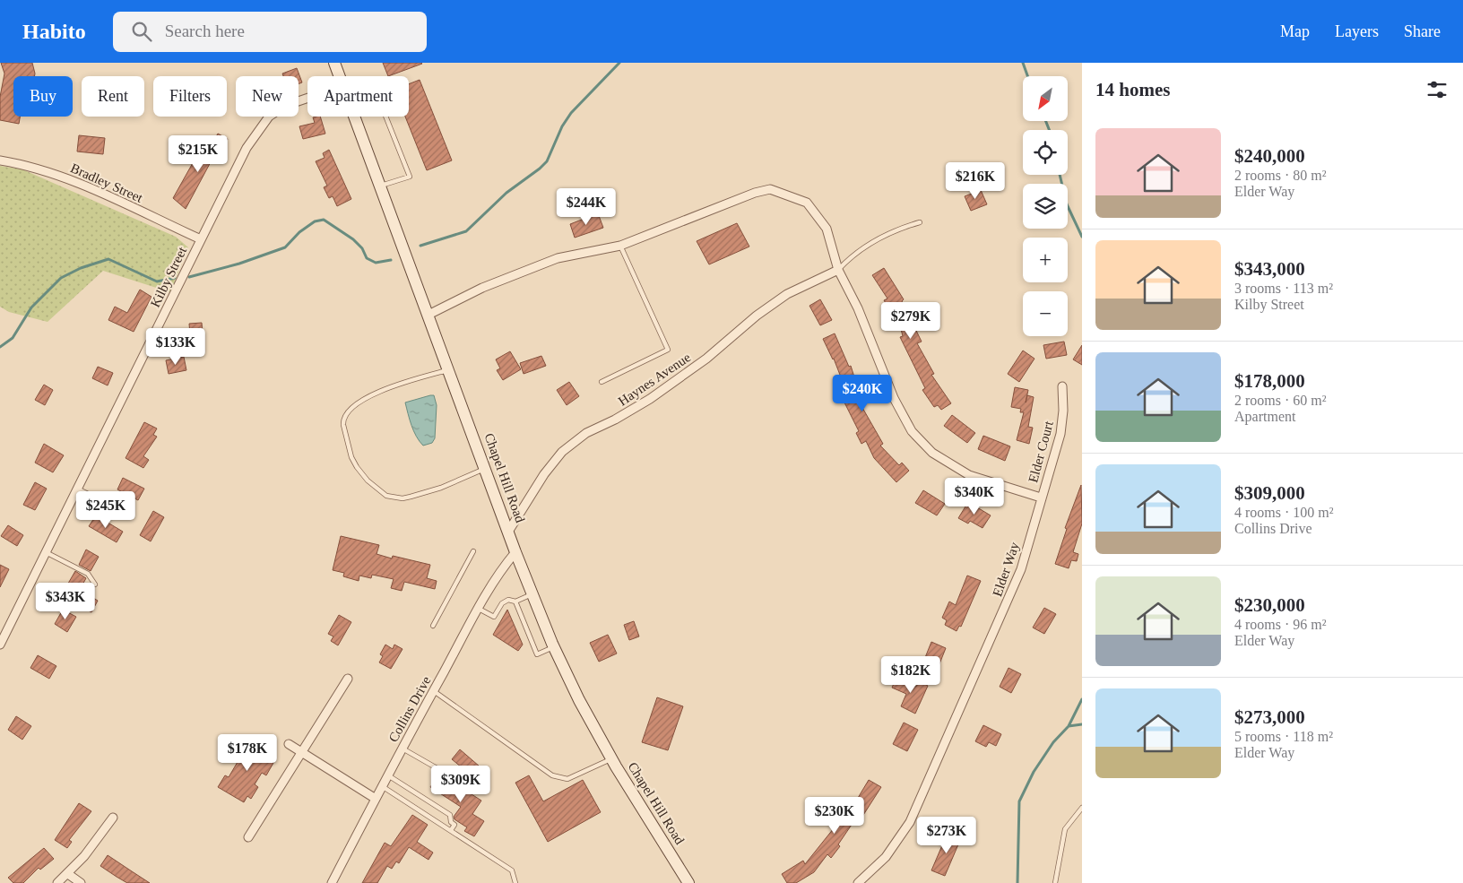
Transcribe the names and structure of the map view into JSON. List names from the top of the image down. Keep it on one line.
{"streets":{"main road":["Chapel Hill Road"],"street":["Bradley Street","Kilby Street","Haynes Avenue","Elder Court","Elder Way","Collins Drive"]},"crossings":[["Bradley Street","Kilby Street"],["Haynes Avenue","Chapel Hill Road"],["Elder Court","Elder Way"],["Chapel Hill Road","Collins Drive"]],"north":"bottom left","page":{"header":"Habito","search":"Search here","nav":["Map","Layers","Share"],"heading":"14 homes","map_buttons":["+","−"],"chip":["Buy","Rent","Filters","New","Apartment"],"list":[{"name":"$240,000","note":"2 rooms · 80 m² · Elder Way"},{"name":"$343,000","note":"3 rooms · 113 m² · Kilby Street"},{"name":"$178,000","note":"2 rooms · 60 m² · Apartment"},{"name":"$309,000","note":"4 rooms · 100 m² · Collins Drive"},{"name":"$230,000","note":"4 rooms · 96 m² · Elder Way"},{"name":"$273,000","note":"5 rooms · 118 m² · Elder Way"}],"price":["$215K","$216K","$244K","$279K","$133K","$240K","$340K","$245K","$343K","$182K","$178K","$309K","$230K","$273K"]}}
